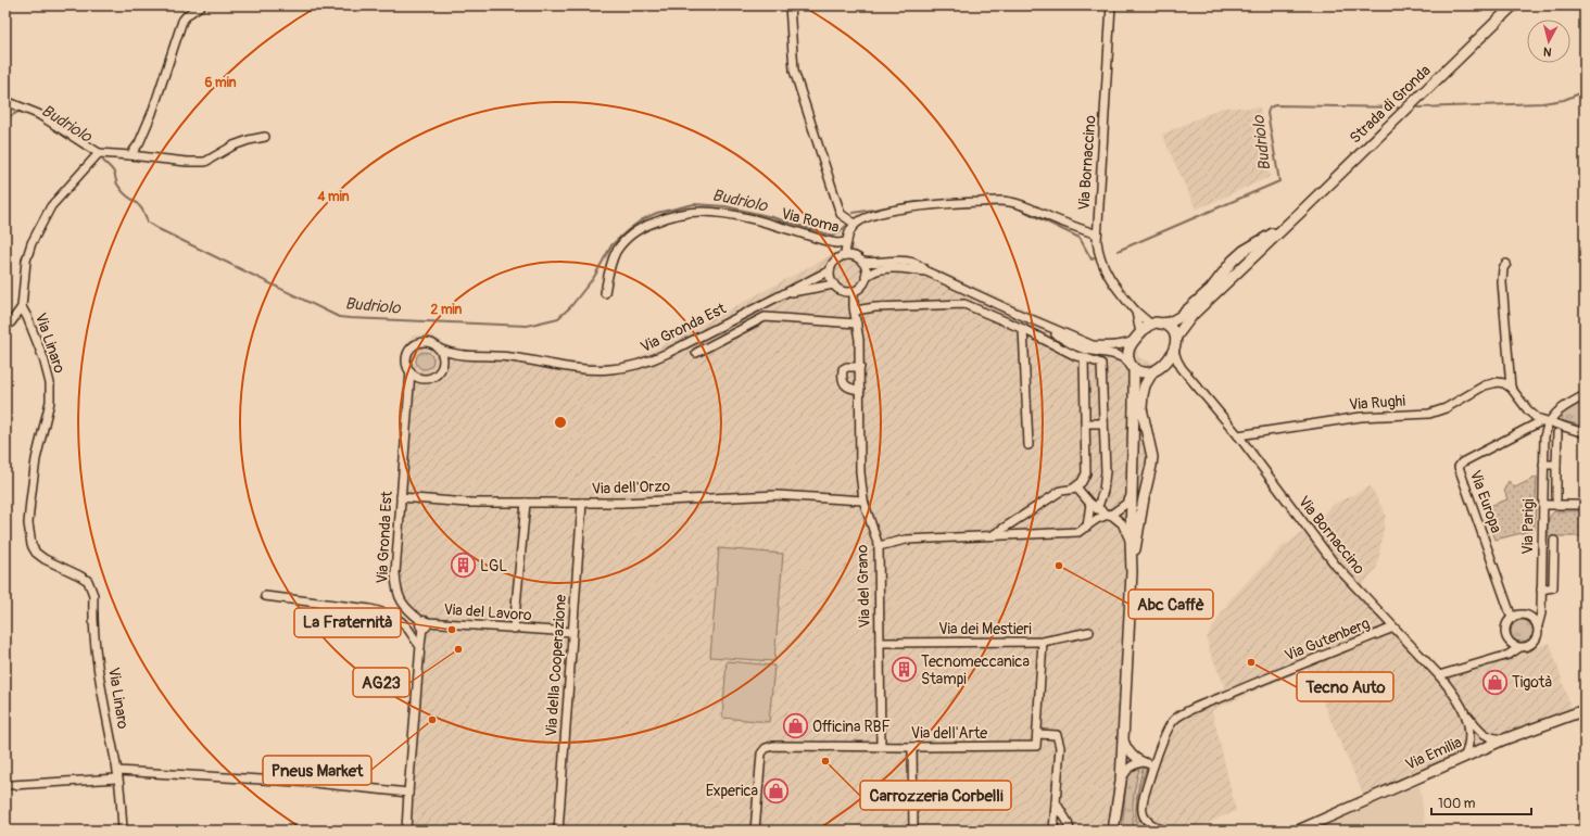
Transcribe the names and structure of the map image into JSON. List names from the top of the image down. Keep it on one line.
{"streets":{"main road":["Strada di Gronda","Via Emilia"],"street":["Via Bornaccino","Via Roma","Via Gronda Est","Via Linaro","Via Rughi","Via dell'Orzo","Via Europa","Via Parigi","Via del Grano","Via del Lavoro","Via dei Mestieri","Via Gutenberg","Via della Cooperazione","Via dell'Arte"]},"crossings":[["Strada di Gronda","Via Bornaccino"],["Via Bornaccino","Via Roma"],["Via Bornaccino","Via Rughi"],["Via Bornaccino","Via Gutenberg"],["Via Bornaccino","Via Emilia"],["Via Roma","Via Gronda Est"],["Via Gronda Est","Via dell'Orzo"],["Via Gronda Est","Via del Lavoro"],["Via dell'Orzo","Via del Grano"],["Via dell'Orzo","Via della Cooperazione"],["Via Europa","Via Parigi"],["Via del Grano","Via dei Mestieri"],["Via del Grano","Via dell'Arte"],["Via del Lavoro","Via della Cooperazione"]],"water":["Budriolo"],"places":{"building":["LGL","Tecnomeccanica Stampi"],"other":["Abc Caffè","La Fraternità","AG23","Tecno Auto","Pneus Market","Carrozzeria Corbelli"],"shop":["Tigotà","Officina RBF","Experica"]},"scale_bar":"100 m","north":"bottom","rings":["6 min","4 min","2 min"]}
